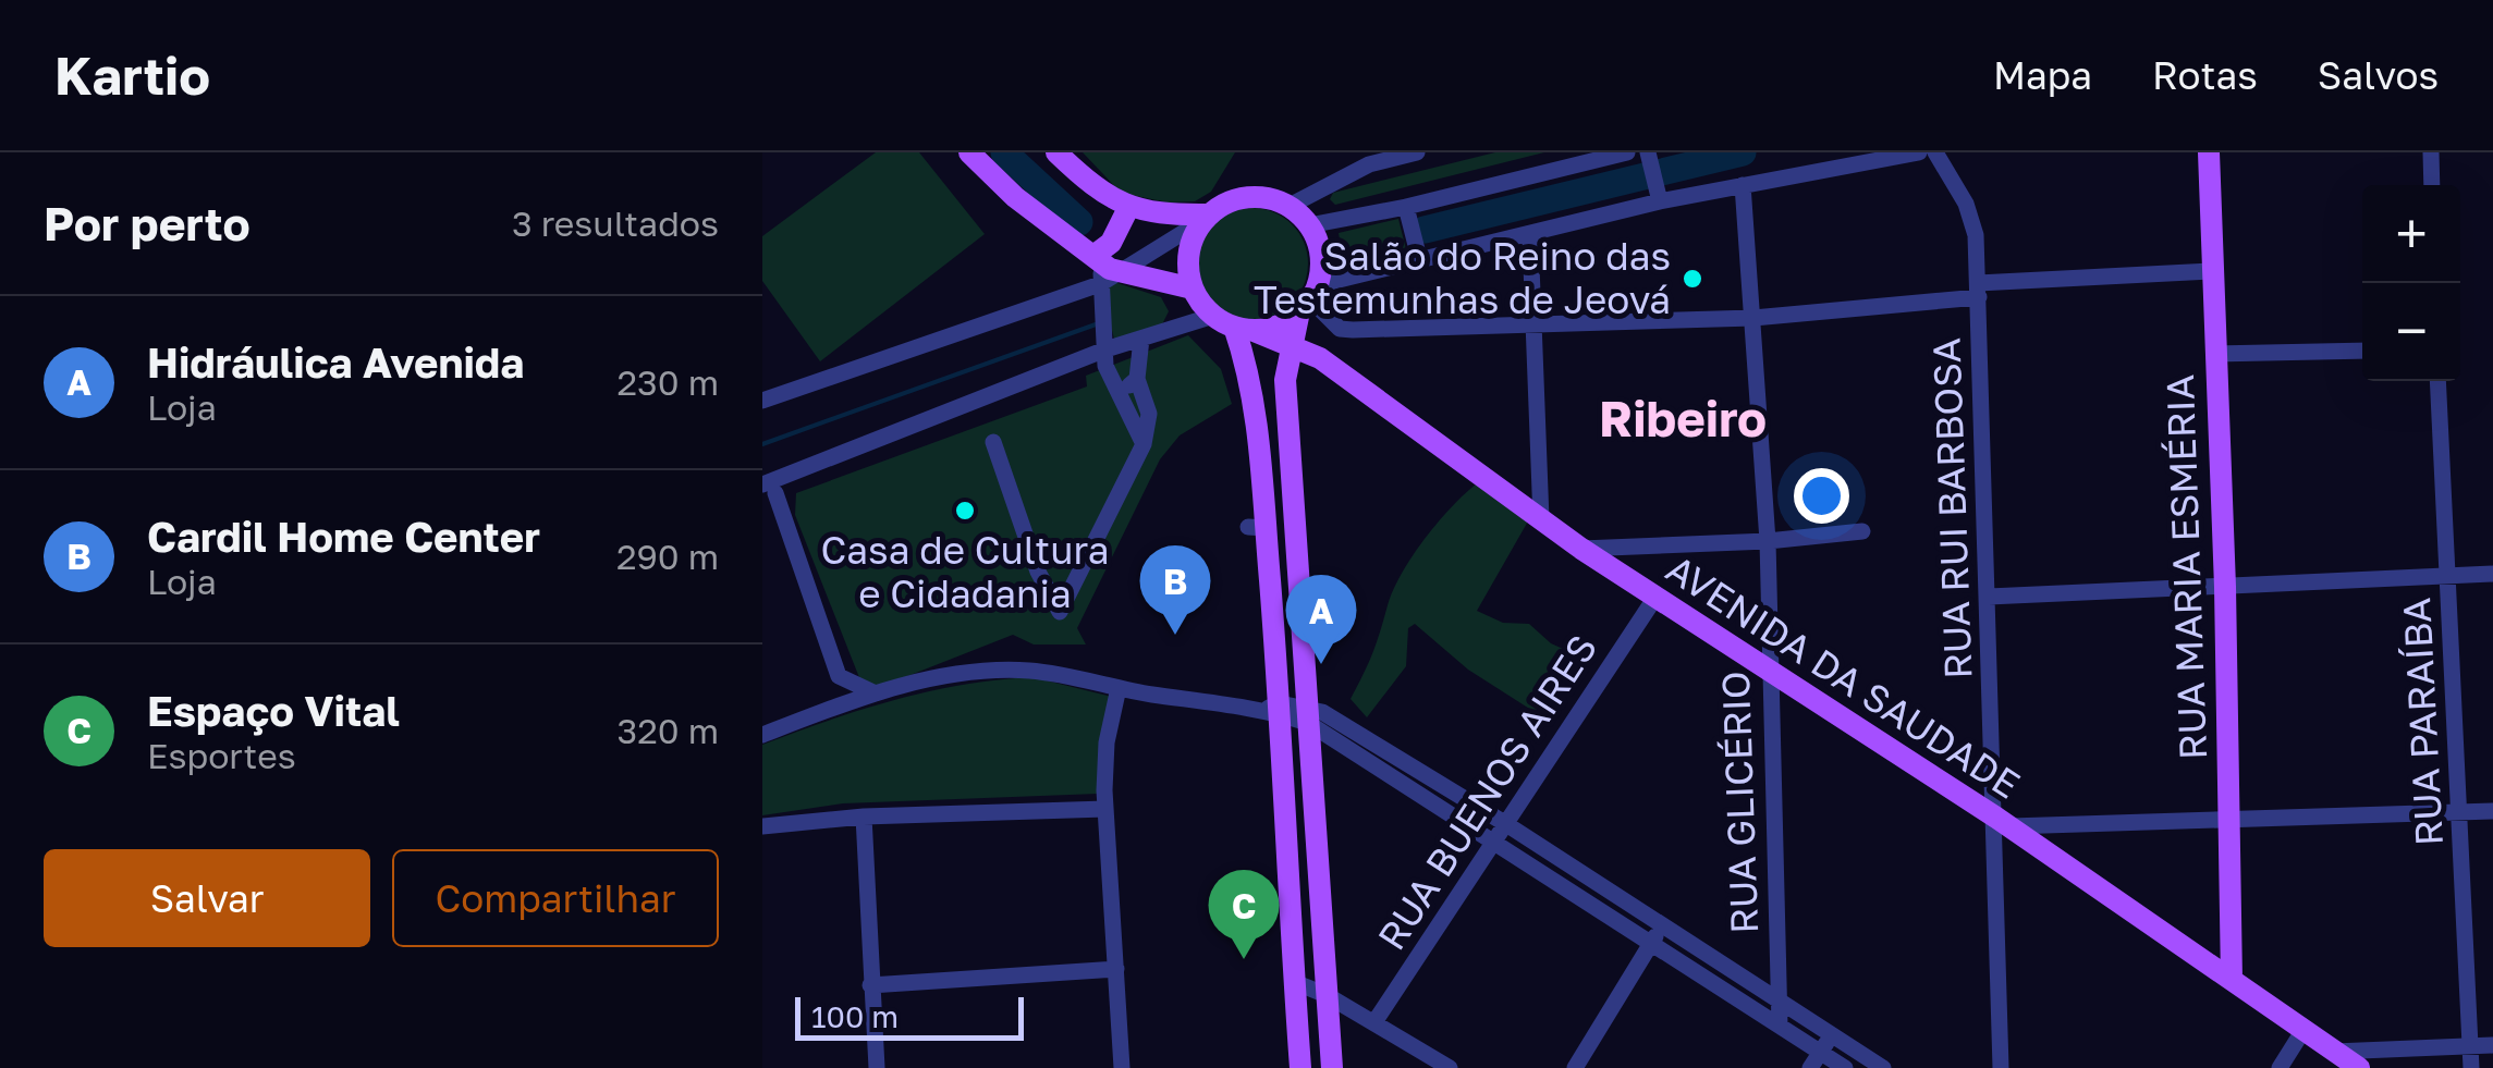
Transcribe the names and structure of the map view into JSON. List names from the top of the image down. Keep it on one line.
{"streets":{"main road":["RUA MARIA ESMÉRIA","AVENIDA DA SAUDADE"],"street":["RUA RUI BARBOSA","RUA PARAÍBA","RUA BUENOS AIRES","RUA GLICÉRIO"]},"crossings":[["RUA RUI BARBOSA","AVENIDA DA SAUDADE"],["RUA MARIA ESMÉRIA","AVENIDA DA SAUDADE"],["AVENIDA DA SAUDADE","RUA BUENOS AIRES"],["AVENIDA DA SAUDADE","RUA GLICÉRIO"]],"districts":["Ribeiro"],"places":["Salão do Reino das Testemunhas de Jeová","Casa de Cultura e Cidadania"],"scale_bar":"100 m","page":{"header":"Kartio","nav":["Mapa","Rotas","Salvos"],"heading":["Por perto","3 resultados"],"map_buttons":["+","−"],"list":[{"mark":"A","name":"Hidráulica Avenida","note":"Loja","value":"230 m"},{"mark":"B","name":"Cardil Home Center","note":"Loja","value":"290 m"},{"mark":"C","name":"Espaço Vital","note":"Esportes","value":"320 m"}],"pins":["B","A","C"],"buttons":["Salvar","Compartilhar"],"scale":"100 m"}}
